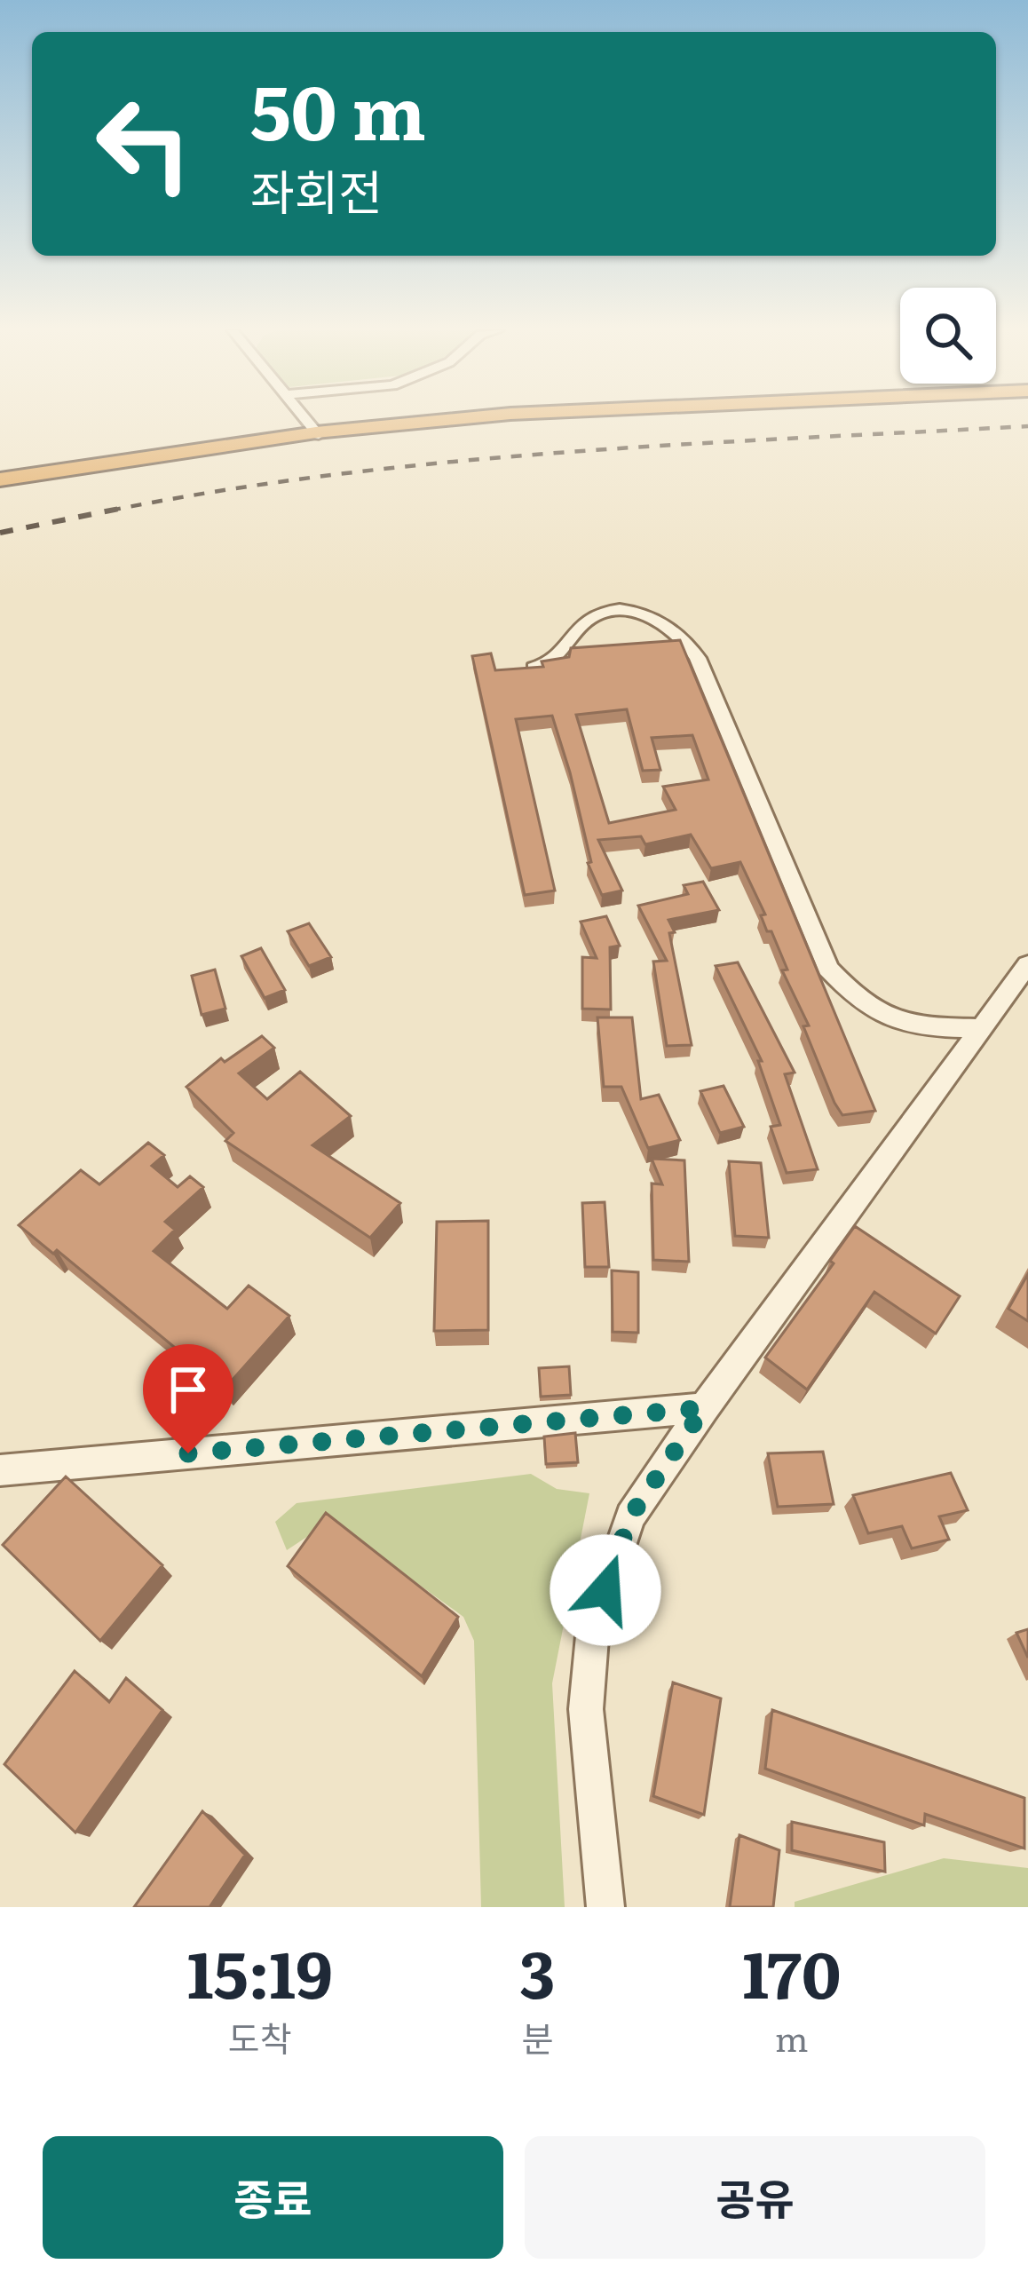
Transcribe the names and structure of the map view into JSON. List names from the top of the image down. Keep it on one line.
{"page":{"turn":["50 m","좌회전"],"eta":["15:19","도착","3","분","170","m"],"buttons":["종료","공유"]}}
